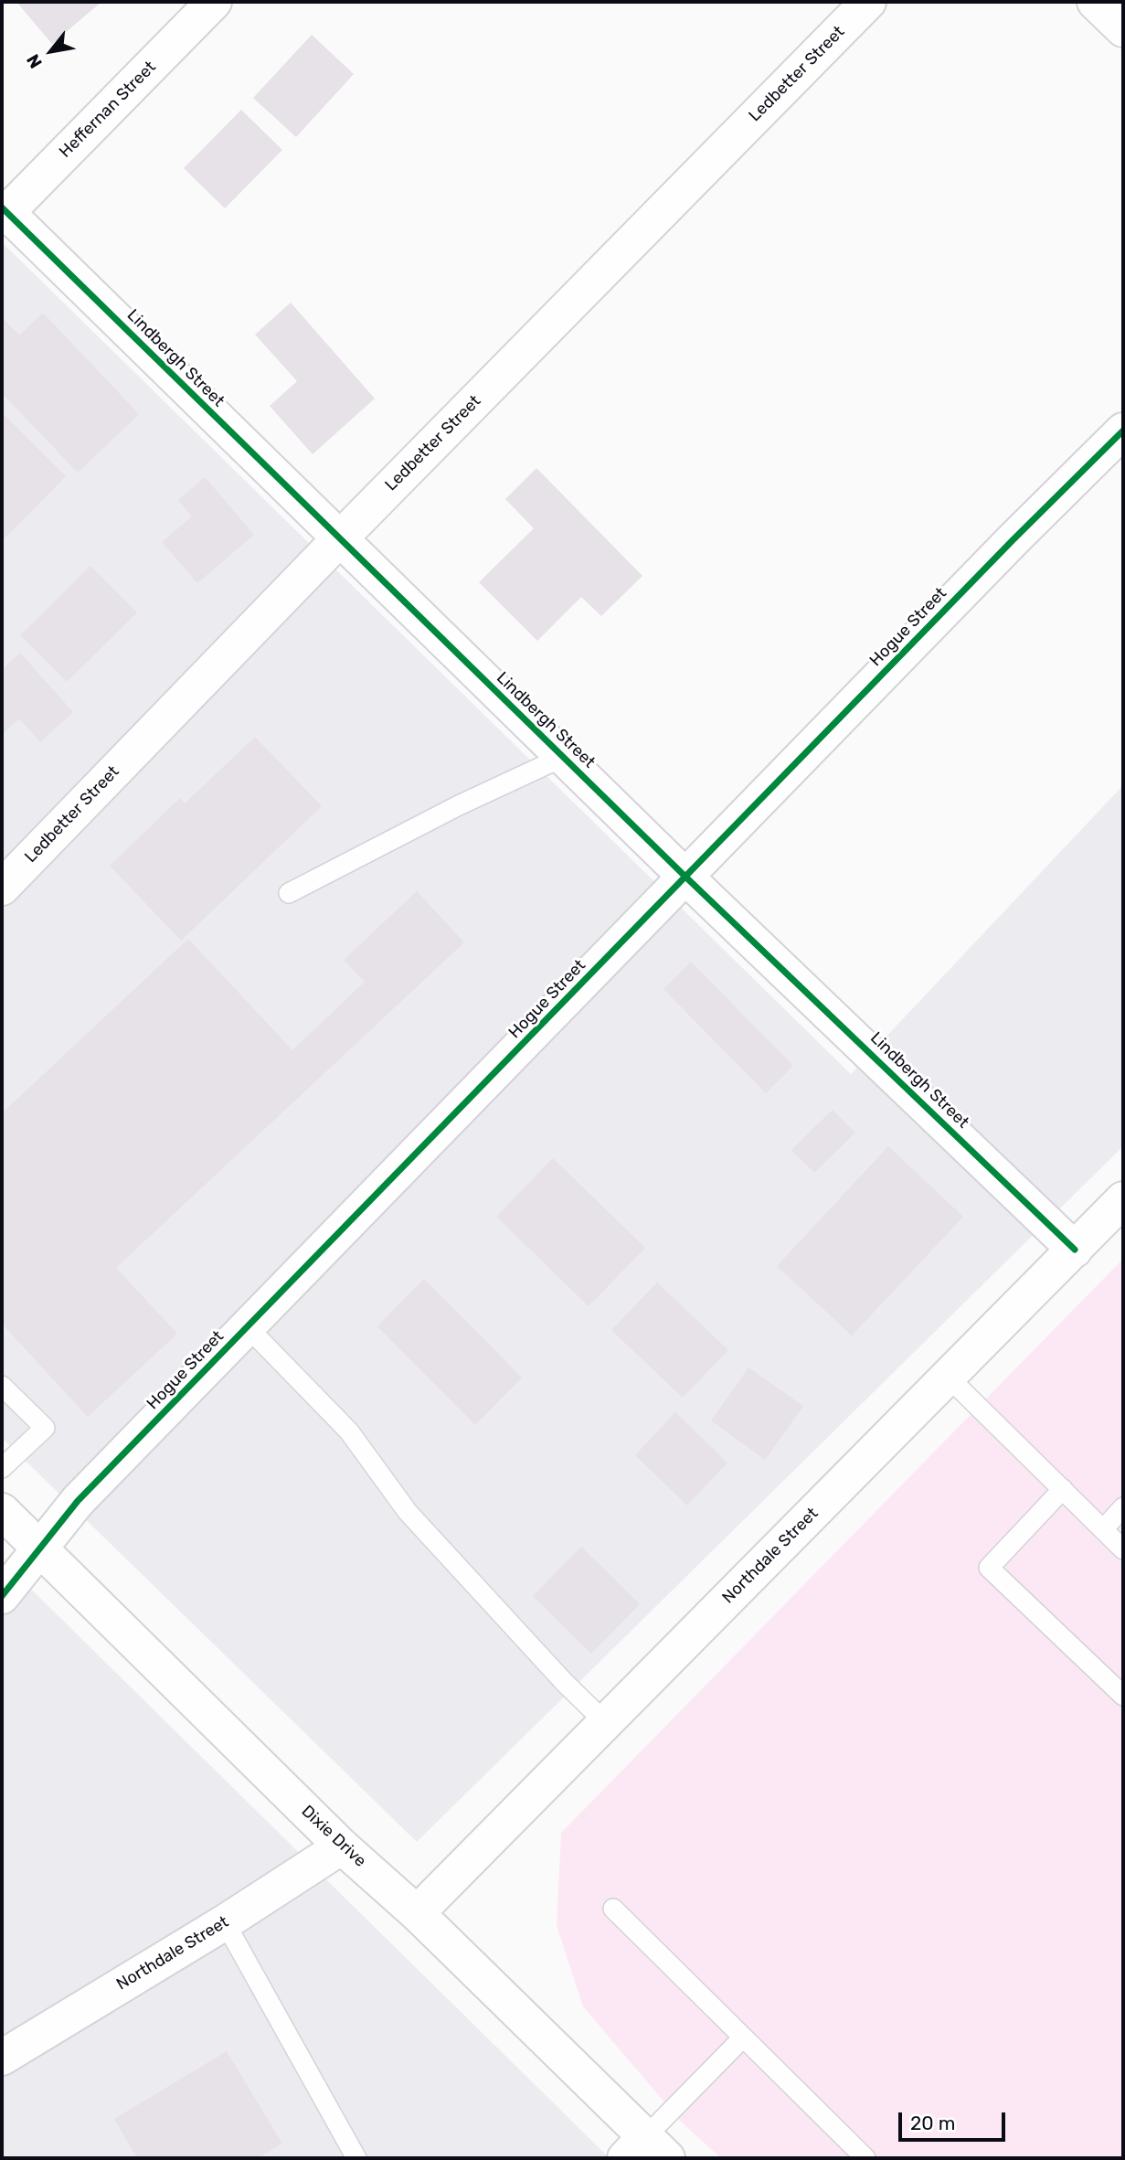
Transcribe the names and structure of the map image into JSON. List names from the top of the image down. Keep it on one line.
{"streets":{"street":["Ledbetter Street","Heffernan Street","Lindbergh Street","Hogue Street","Northdale Street","Dixie Drive"]},"crossings":[["Ledbetter Street","Lindbergh Street"],["Heffernan Street","Lindbergh Street"],["Lindbergh Street","Hogue Street"],["Lindbergh Street","Northdale Street"],["Hogue Street","Dixie Drive"],["Northdale Street","Dixie Drive"]],"scale_bar":"20 m","north":"bottom left"}
